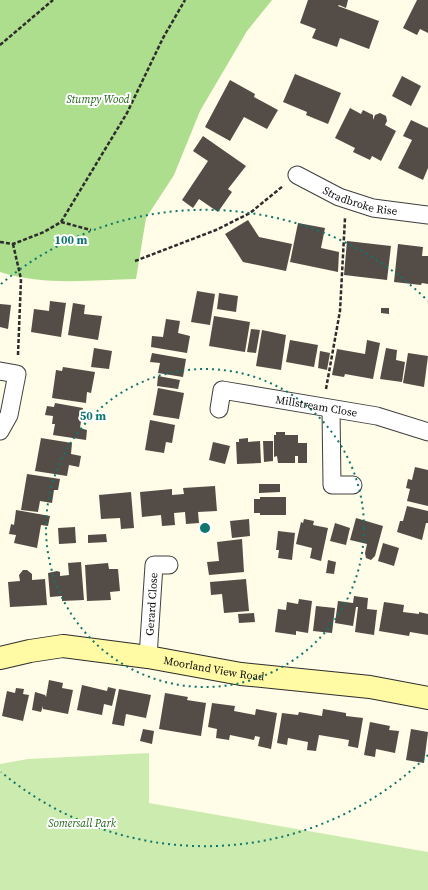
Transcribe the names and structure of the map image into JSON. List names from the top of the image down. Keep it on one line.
{"streets":{"street":["Stradbroke Rise","Millstream Close","Gerard Close","Moorland View Road"]},"crossings":[["Gerard Close","Moorland View Road"]],"parks":["Stumpy Wood","Somersall Park"],"rings":["100 m","50 m"]}
